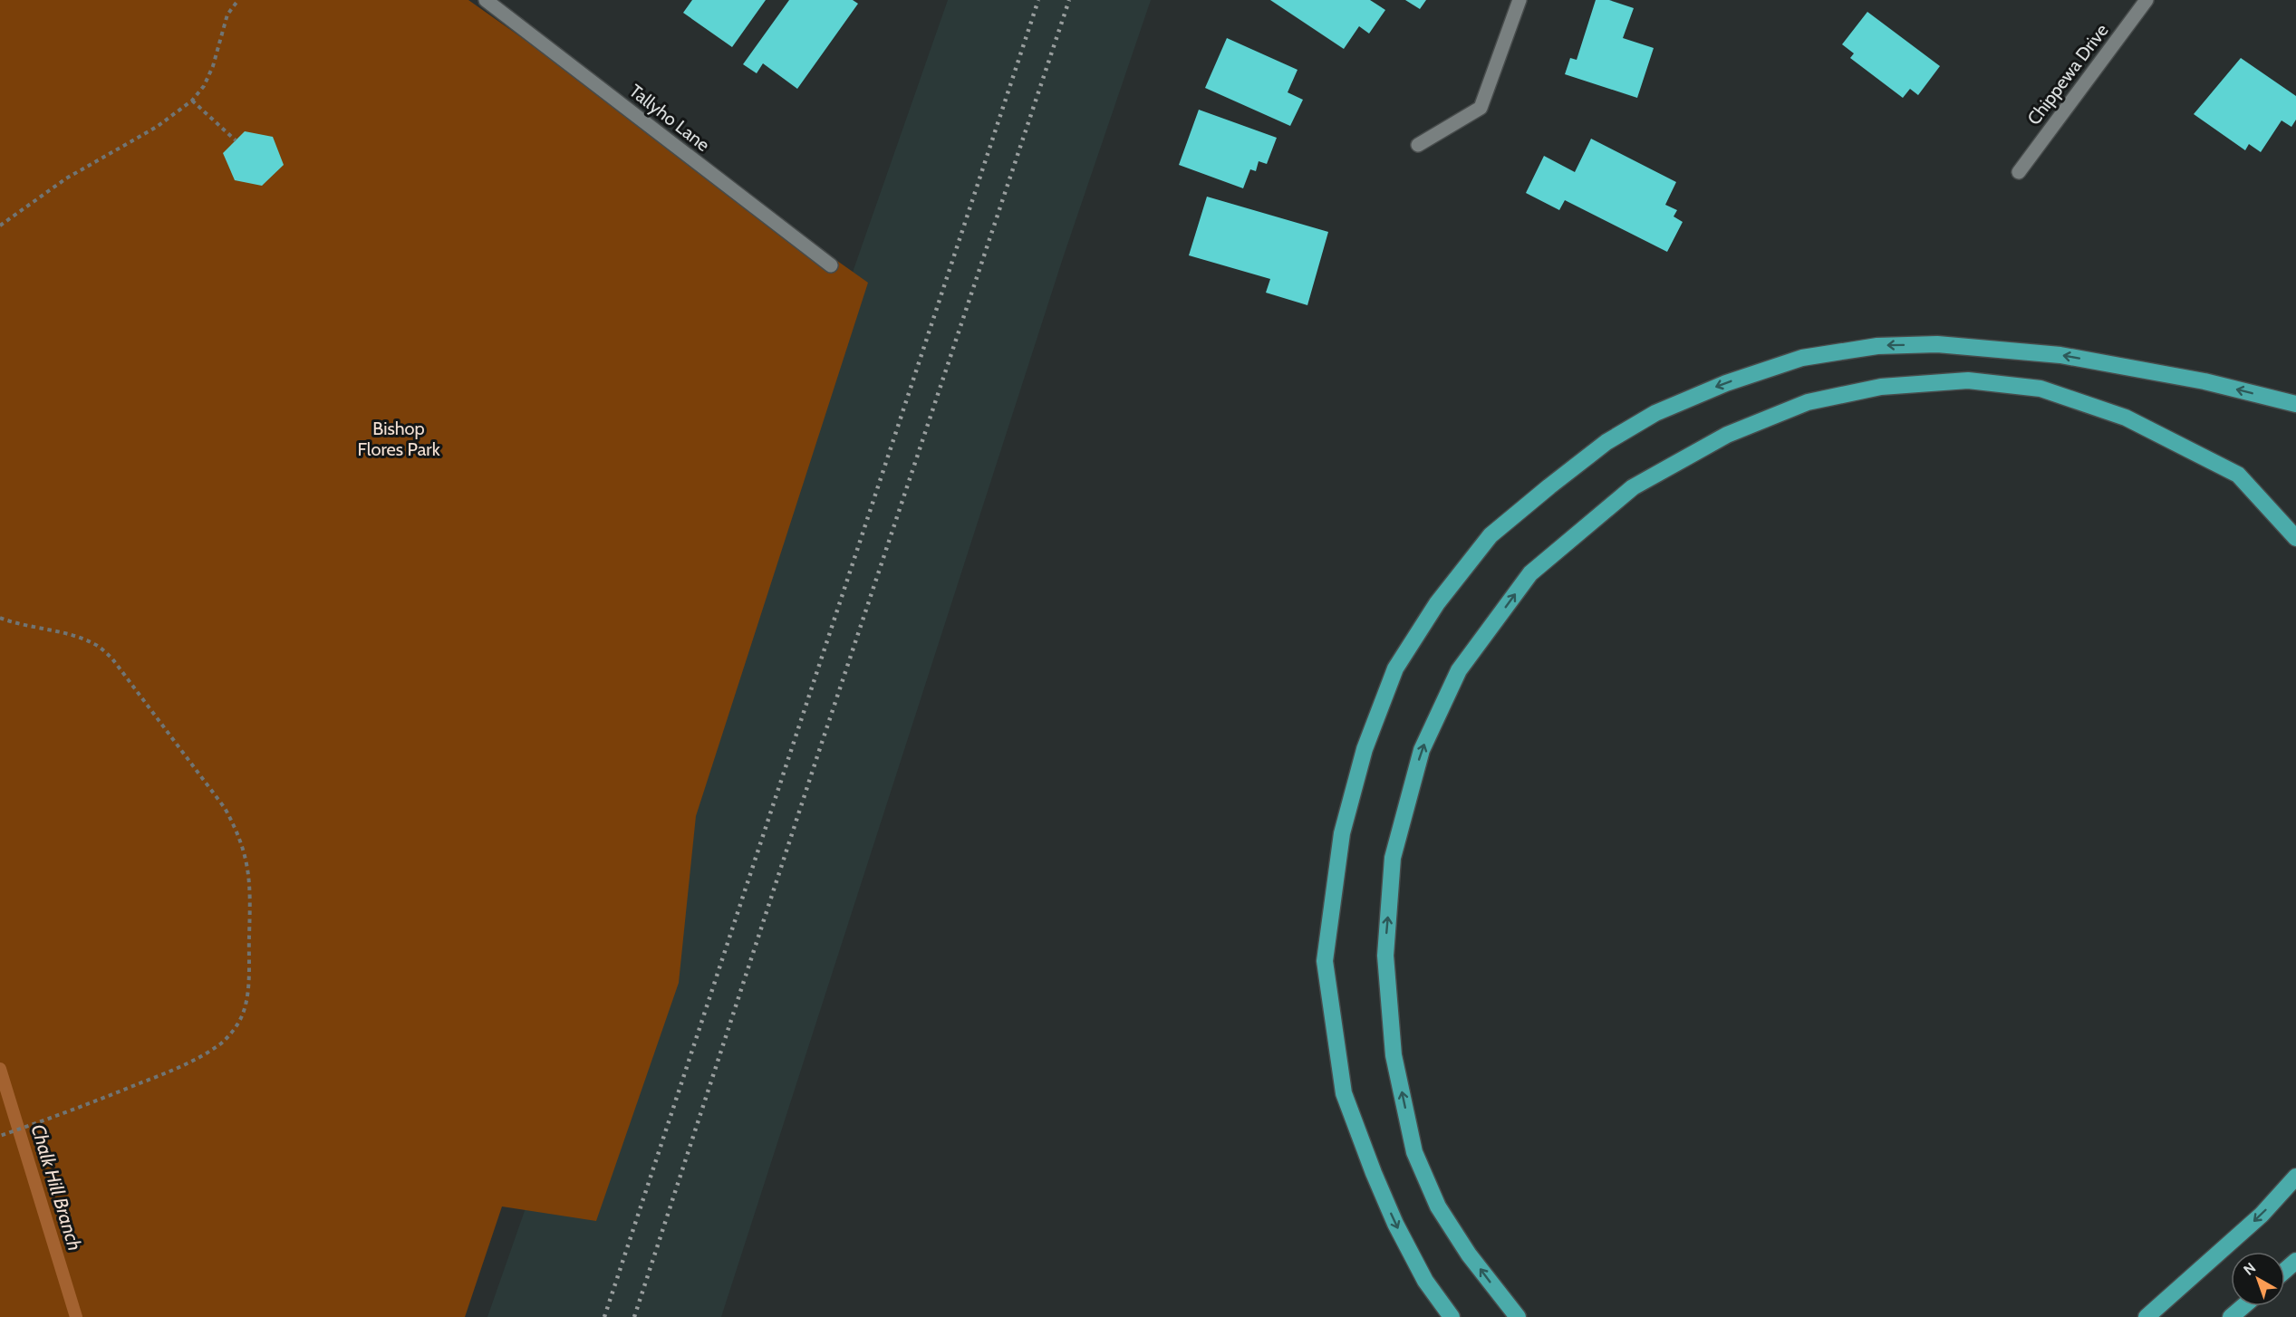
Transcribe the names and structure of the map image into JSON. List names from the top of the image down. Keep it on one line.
{"streets":{"street":["Chippewa Drive","Tallyho Lane"]},"water":["Chalk Hill Branch"],"parks":["Bishop Flores Park"],"north":"top left"}
